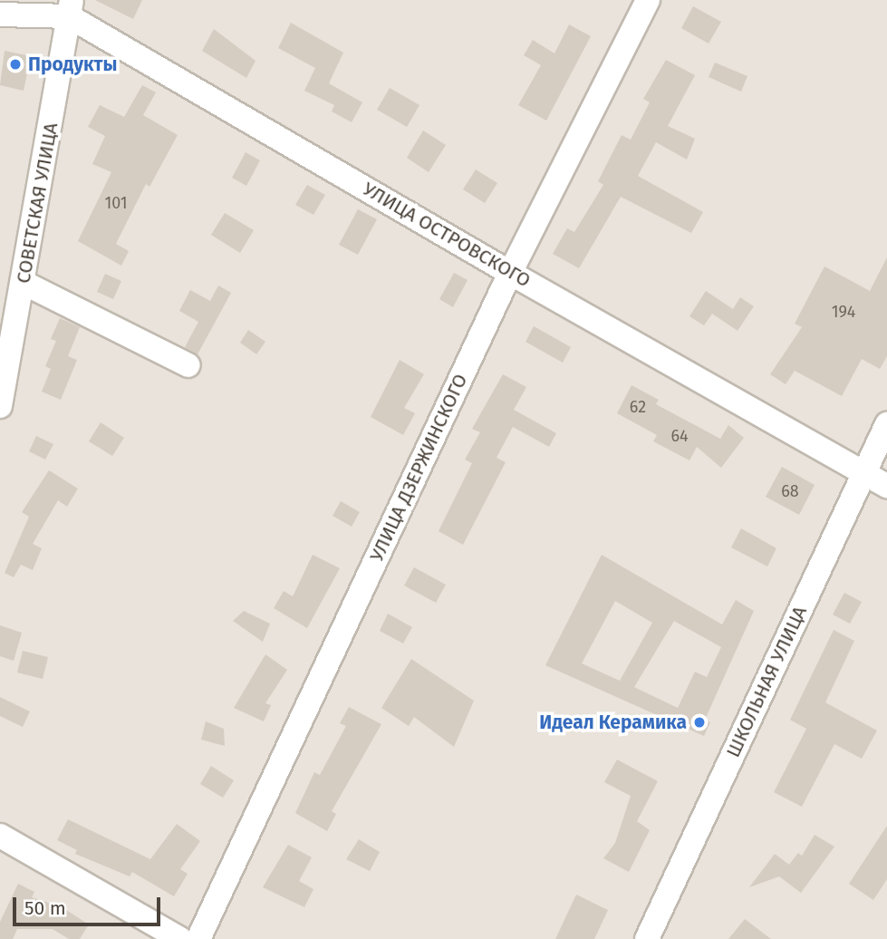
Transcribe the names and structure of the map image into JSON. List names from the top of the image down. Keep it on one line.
{"streets":{"street":["СОВЕТСКАЯ УЛИЦА","УЛИЦА ОСТРОВСКОГО","УЛИЦА ДЗЕРЖИНСКОГО","ШКОЛЬНАЯ УЛИЦА"]},"crossings":[["СОВЕТСКАЯ УЛИЦА","УЛИЦА ОСТРОВСКОГО"],["УЛИЦА ОСТРОВСКОГО","УЛИЦА ДЗЕРЖИНСКОГО"],["УЛИЦА ОСТРОВСКОГО","ШКОЛЬНАЯ УЛИЦА"]],"places":["Продукты","Идеал Керамика"],"house_numbers":["101","194","62","64","68"],"scale_bar":"50 m"}
